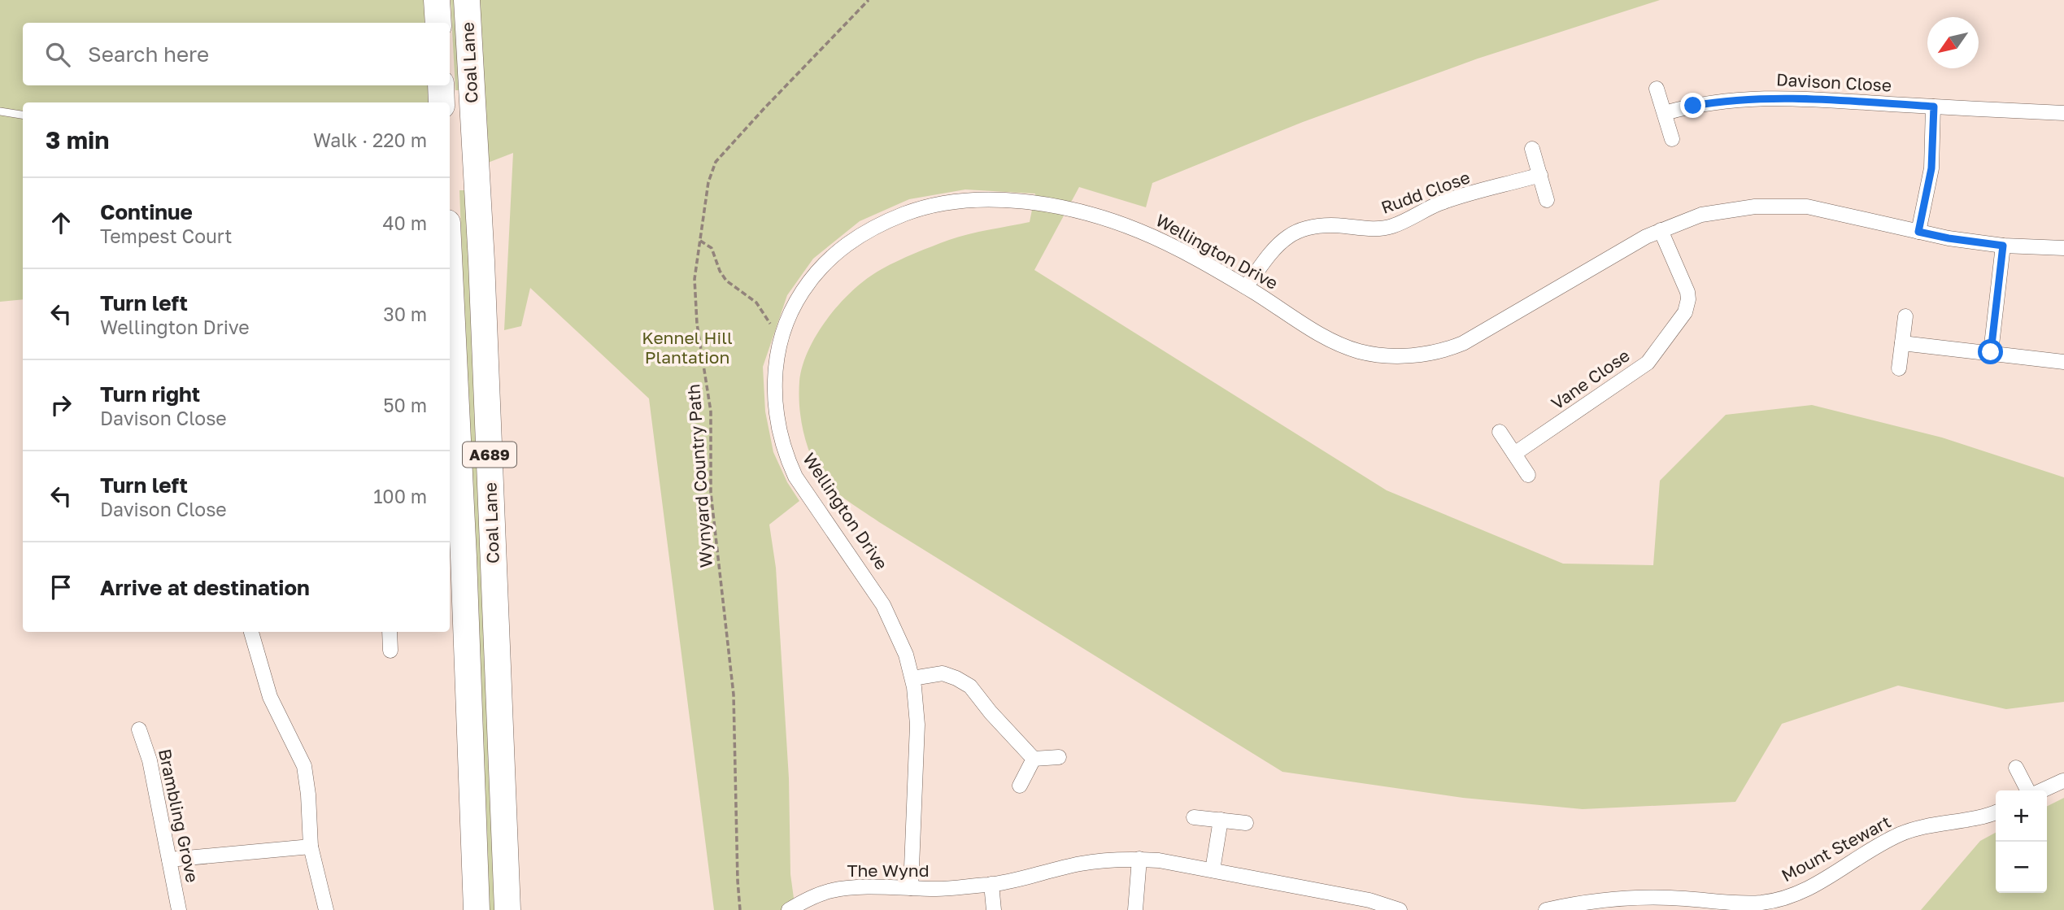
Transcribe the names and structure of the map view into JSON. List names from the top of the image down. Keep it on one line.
{"streets":{"highway":["Coal Lane","A689"],"street":["Davison Close","Rudd Close","Wellington Drive","Vane Close","Brambling Grove","Mount Stewart","The Wynd"],"path":["Wynyard Country Path"]},"crossings":[["Rudd Close","Wellington Drive"],["Wellington Drive","Vane Close"],["Wellington Drive","The Wynd"]],"parks":["Kennel Hill Plantation"],"north":"bottom left","page":{"search":"Search here","heading":["3 min","Walk · 220 m"],"list":[["Continue","Tempest Court","40 m"],["Turn left","Wellington Drive","30 m"],["Turn right","Davison Close","50 m"],["Turn left","Davison Close","100 m"],"Arrive at destination"],"map_buttons":["+","−"]}}
